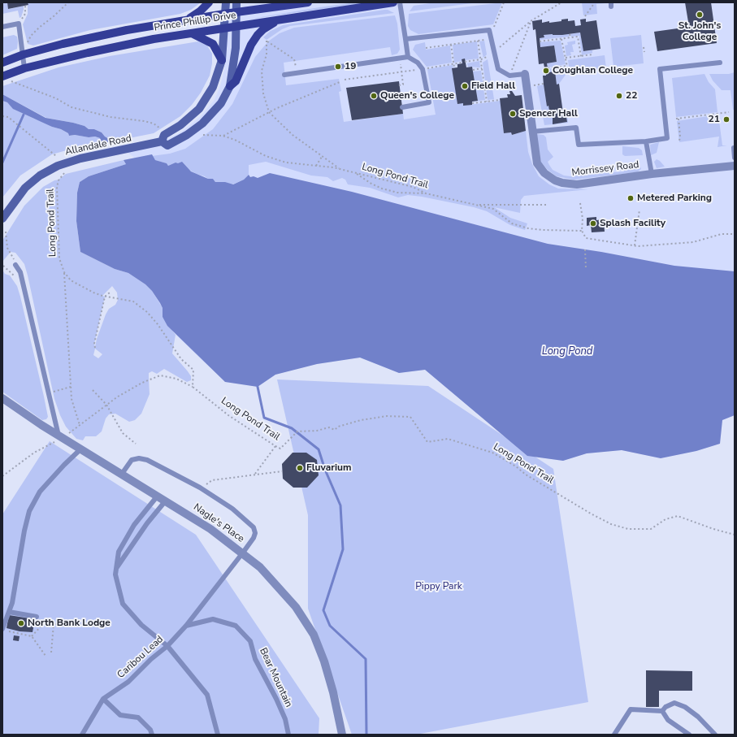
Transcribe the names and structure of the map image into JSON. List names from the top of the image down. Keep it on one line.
{"streets":{"main road":["Prince Phillip Drive","Allandale Road"],"street":["Morrissey Road","Nagle's Place"],"lane":["Caribou Lead","Bear Mountain"],"path":["Long Pond Trail"]},"crossings":[["Prince Phillip Drive","Allandale Road"],["Nagle's Place","Caribou Lead"],["Caribou Lead","Bear Mountain"]],"water":["Long Pond"],"parks":["Pippy Park"],"places":["St. John's College","19","Coughlan College","Field Hall","Queen's College","22","Spencer Hall","21","Metered Parking","Splash Facility","Fluvarium","North Bank Lodge"]}
